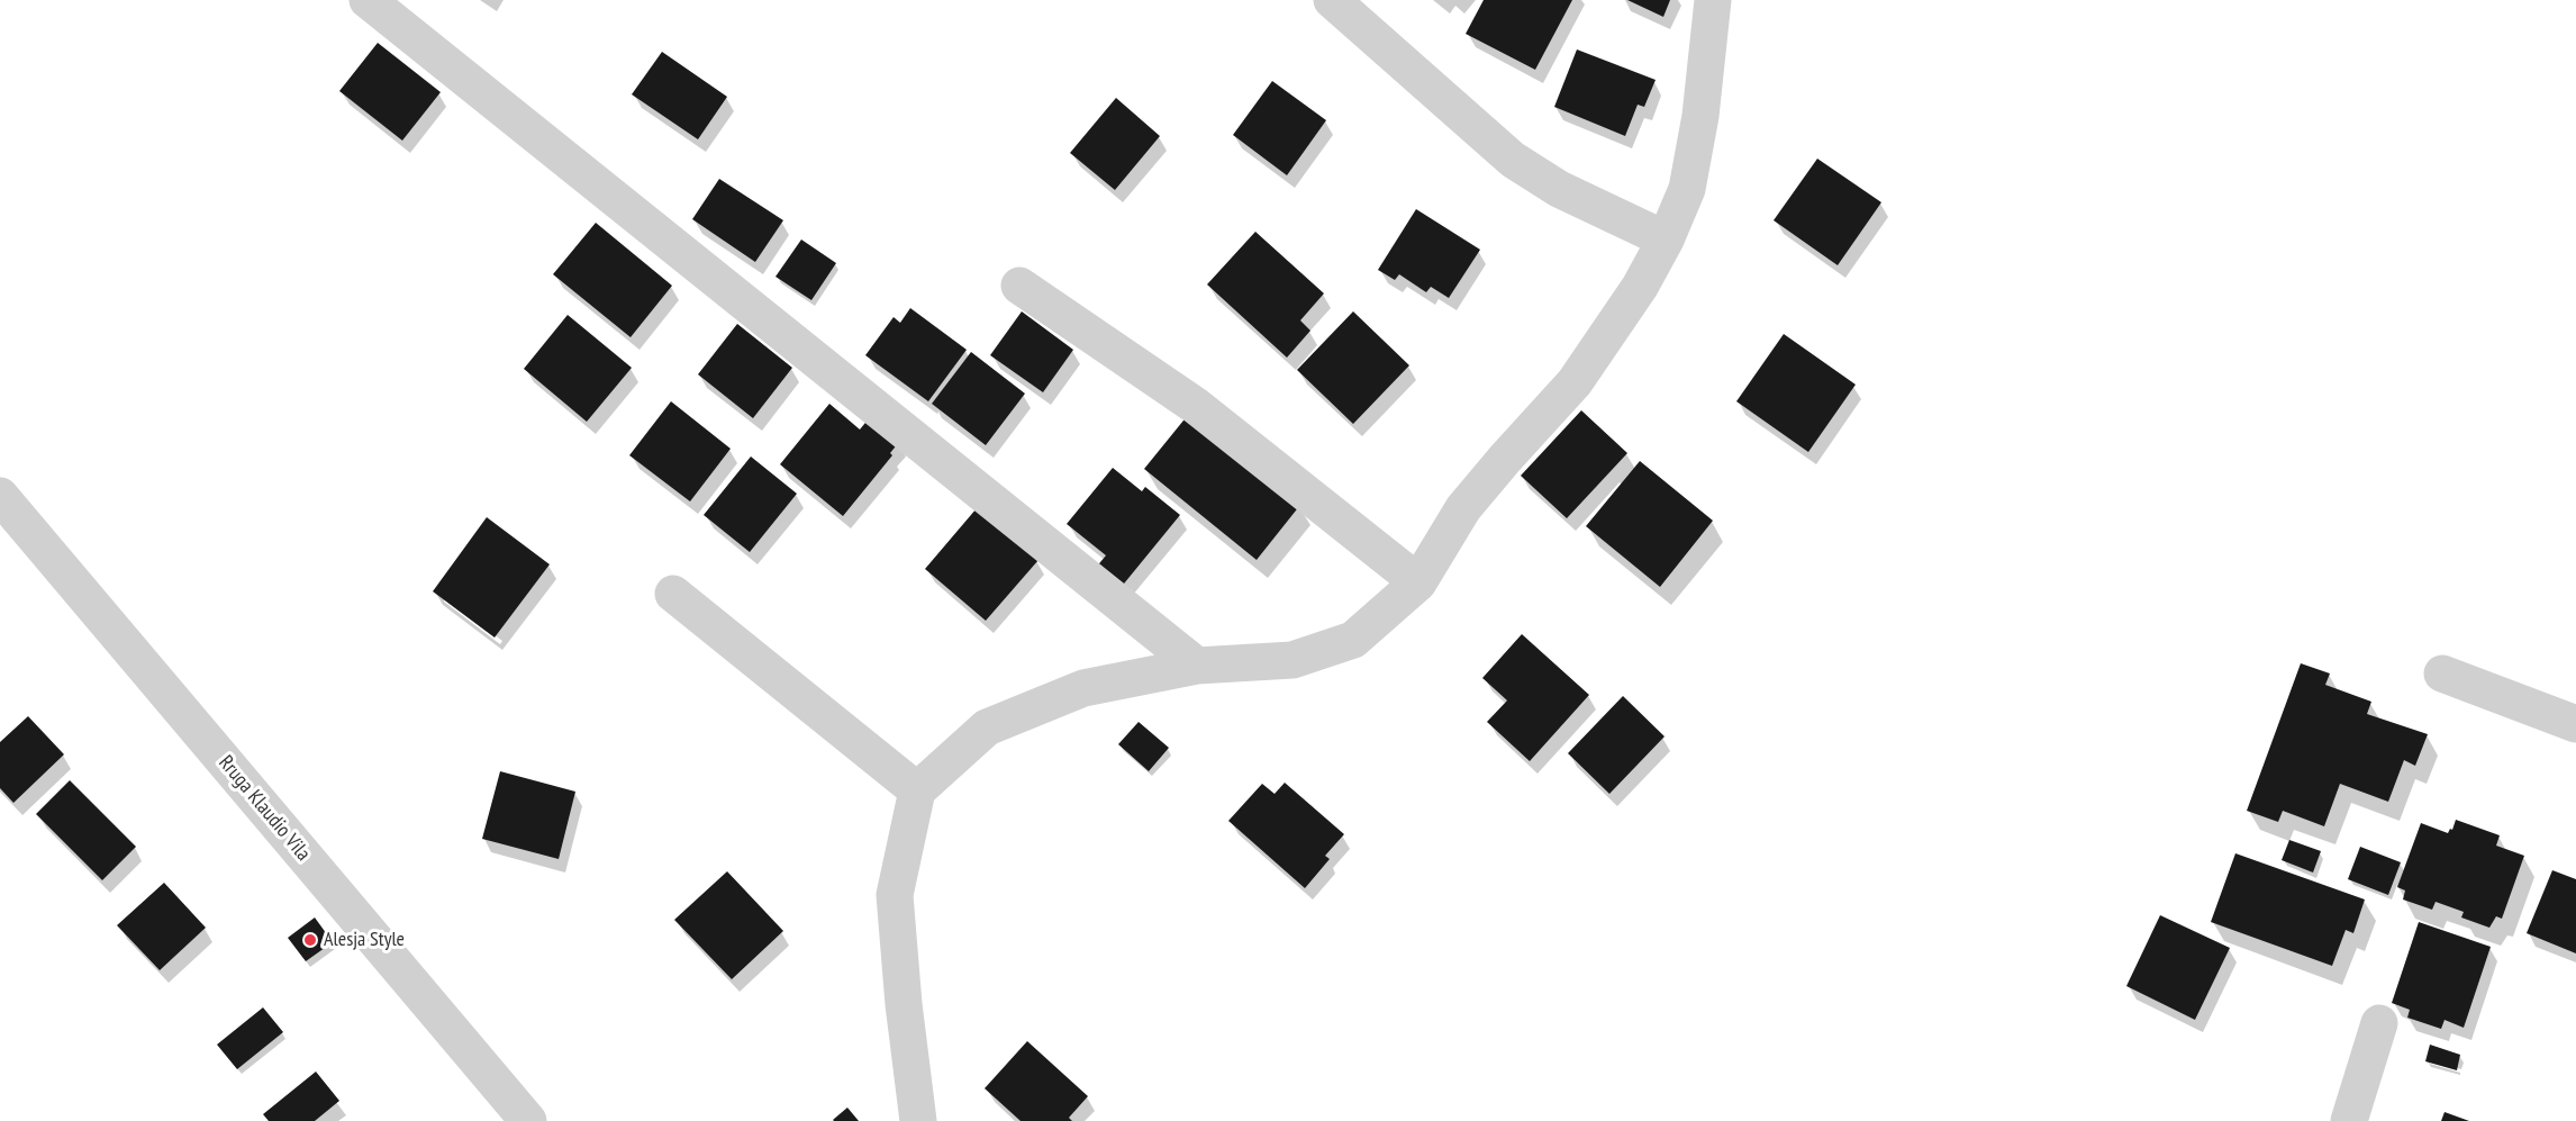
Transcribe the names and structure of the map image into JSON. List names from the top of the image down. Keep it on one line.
{"streets":{"street":["Rruga Klaudio Vila"]},"places":["Alesja Style"]}
